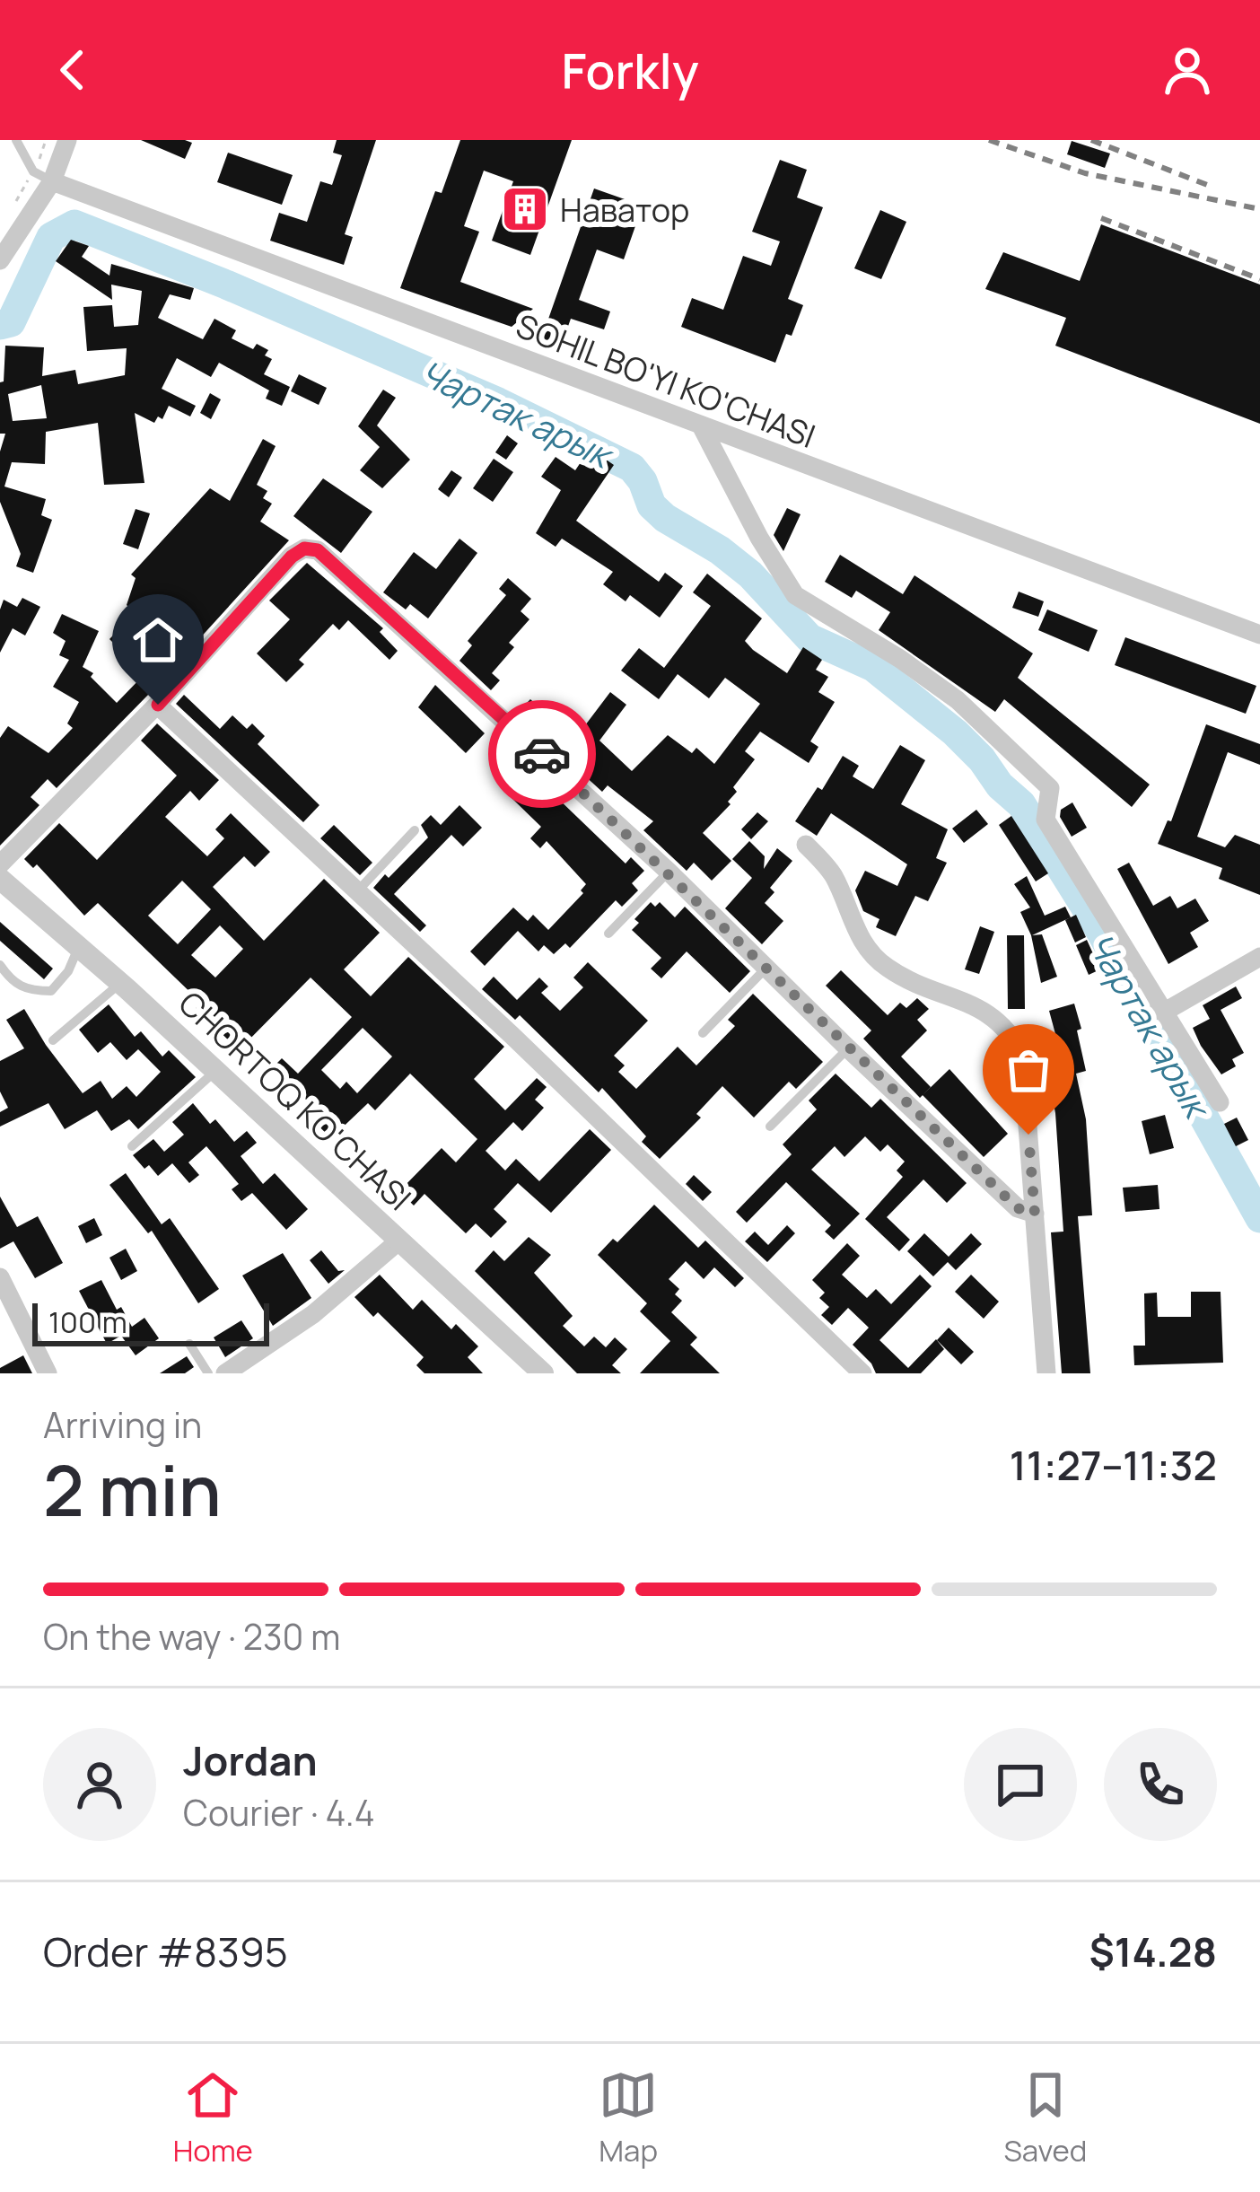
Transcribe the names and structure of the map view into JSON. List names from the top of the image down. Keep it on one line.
{"streets":{"street":["SOHIL BO'YI KO'CHASI","CHORTOQ KO'CHASI"]},"water":["Чартак арык"],"places":{"building":["Наватор"]},"scale_bar":"100 m","page":{"header":"Forkly","scale":"100 m","heading":["2 min","Arriving in","11:27–11:32"],"panel":["Jordan","Courier · 4.4","Order #8395","$14.28"],"bar":"On the way · 230 m","tabs":["Home","Map","Saved"]}}
